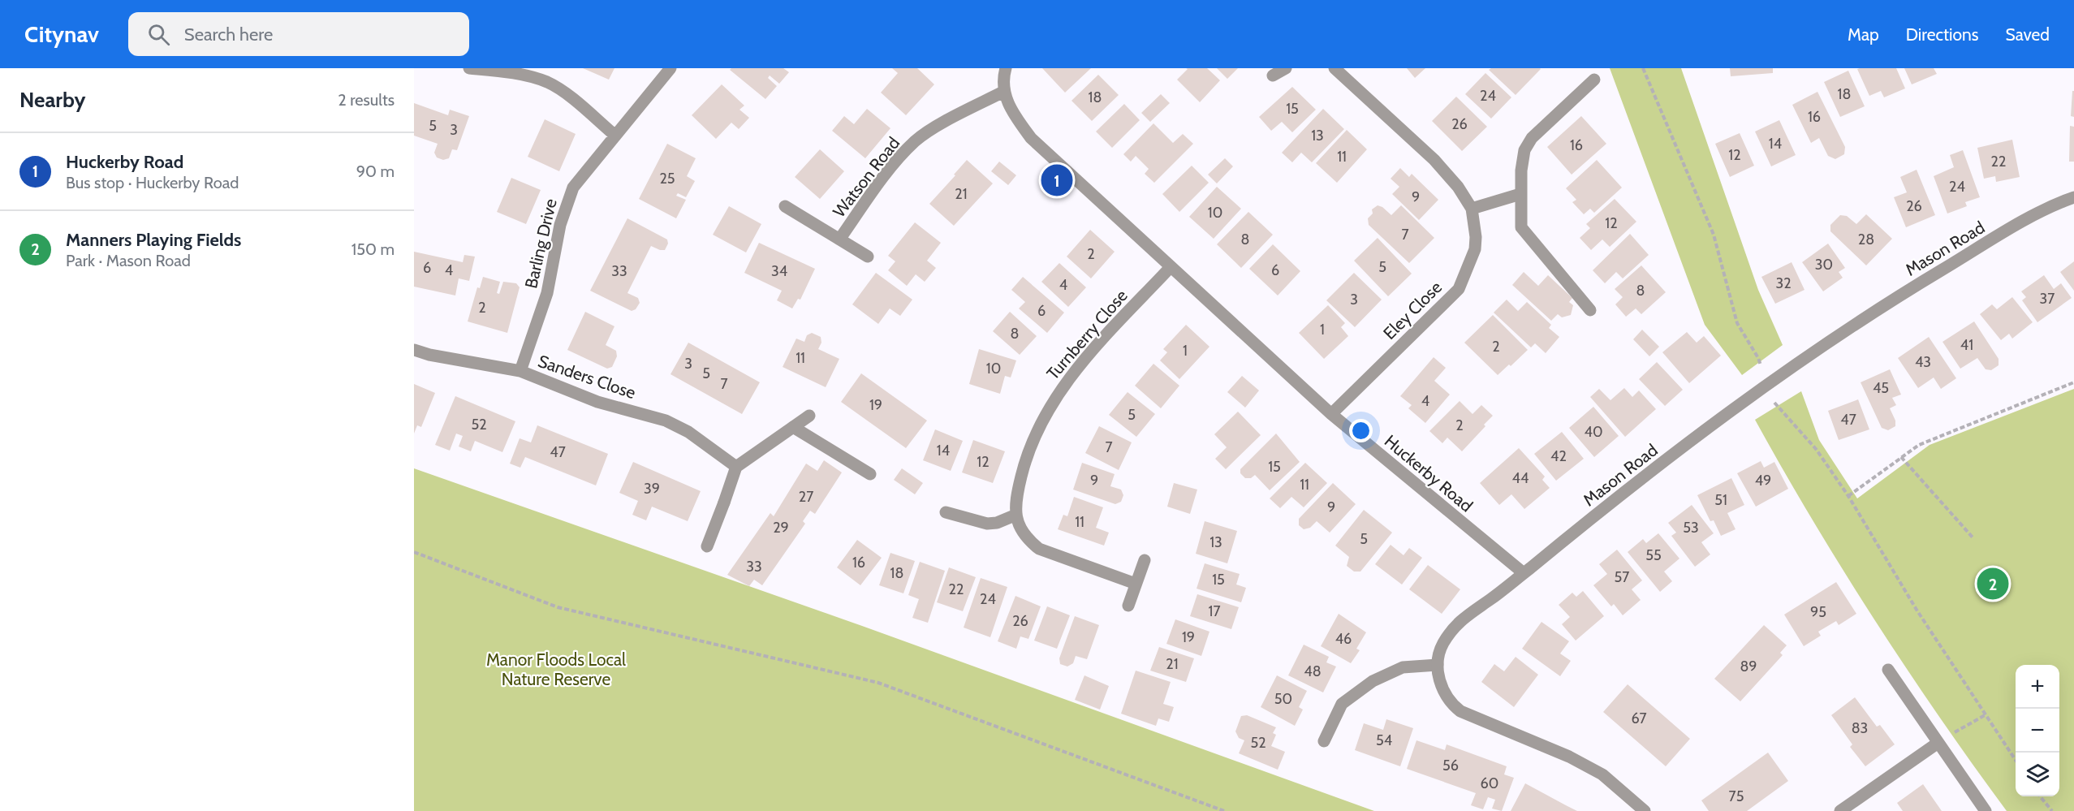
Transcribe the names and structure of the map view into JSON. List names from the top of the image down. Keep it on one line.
{"streets":{"street":["Watson Road","Barling Drive","Mason Road","Eley Close","Turnberry Close","Sanders Close","Huckerby Road"]},"crossings":[["Watson Road","Huckerby Road"],["Barling Drive","Sanders Close"],["Mason Road","Huckerby Road"],["Eley Close","Huckerby Road"],["Turnberry Close","Huckerby Road"]],"parks":["Manor Floods Local Nature Reserve"],"house_numbers":["18","24","18","15","16","26","5","3","13","14","16","12","11","22","25","24","21","9","26","10","12","7","8","28","2","30","5","6","4","6","33","34","32","4","8","37","3","2","6","1","8","41","2","1","11","43","3","10","5","7","45","4","19","5","47","52","2","40","7","14","47","42","12","15","44","9","49","11","39","27","51","9","11","29","53","5","13","55","16","33","18","57","15","22","24","17","95","26","19","46","21","89","48","50","67","83","54","52","56","60","75"],"page":{"header":"Citynav","search":"Search here","nav":["Map","Directions","Saved"],"heading":["Nearby","2 results"],"list":[{"mark":"1","name":"Huckerby Road","note":"Bus stop · Huckerby Road","value":"90 m"},{"mark":"2","name":"Manners Playing Fields","note":"Park · Mason Road","value":"150 m"}],"pins":["1","2"],"map_buttons":["+","−"]}}
